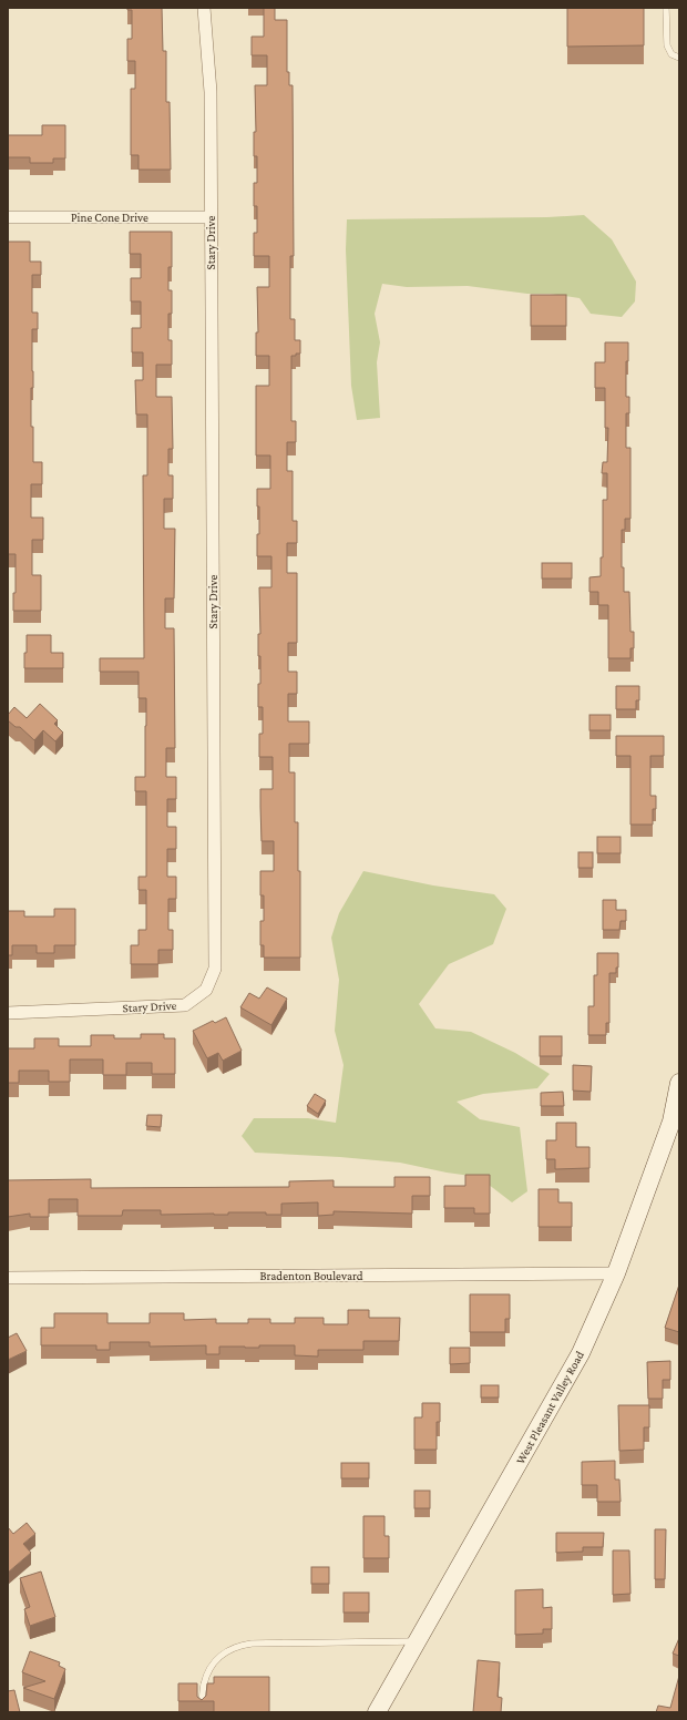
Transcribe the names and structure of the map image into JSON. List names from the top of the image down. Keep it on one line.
{"streets":{"main road":["West Pleasant Valley Road"],"street":["Pine Cone Drive","Stary Drive","Bradenton Boulevard"]},"crossings":[["Pine Cone Drive","Stary Drive"],["Bradenton Boulevard","West Pleasant Valley Road"]]}
